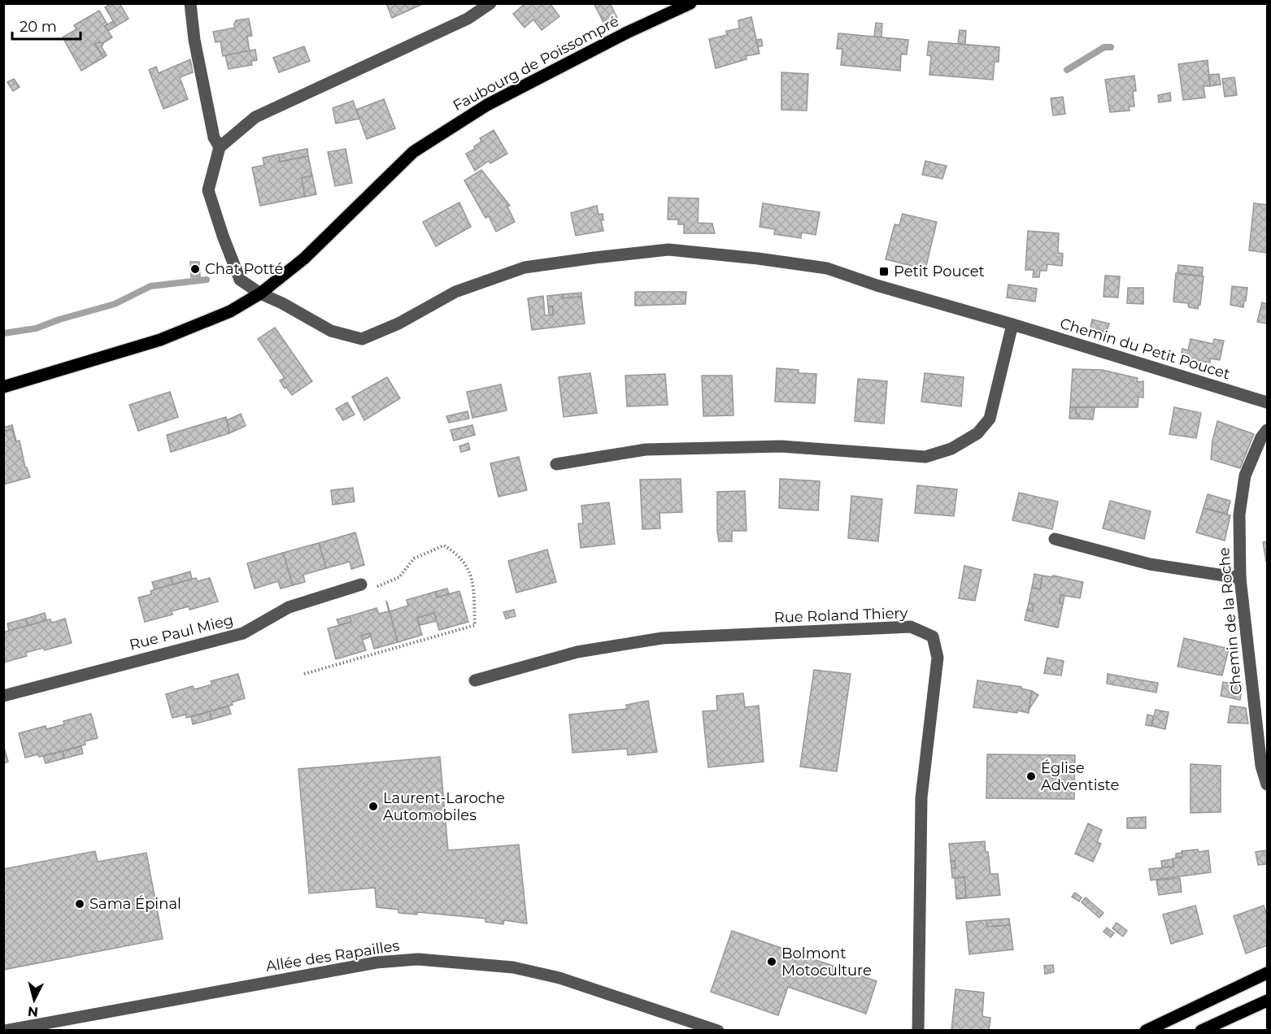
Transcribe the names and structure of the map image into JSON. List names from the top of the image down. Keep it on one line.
{"streets":{"main road":["Faubourg de Poissompré"],"street":["Chemin du Petit Poucet","Rue Roland Thiery","Chemin de la Roche","Rue Paul Mieg","Allée des Rapailles"]},"crossings":[["Faubourg de Poissompré","Chemin du Petit Poucet"]],"places":{"other":["Chat Potté","Église Adventiste","Laurent-Laroche Automobiles","Sama Épinal","Bolmont Motoculture"],"transit":["Petit Poucet"]},"scale_bar":"20 m","north":"bottom"}
